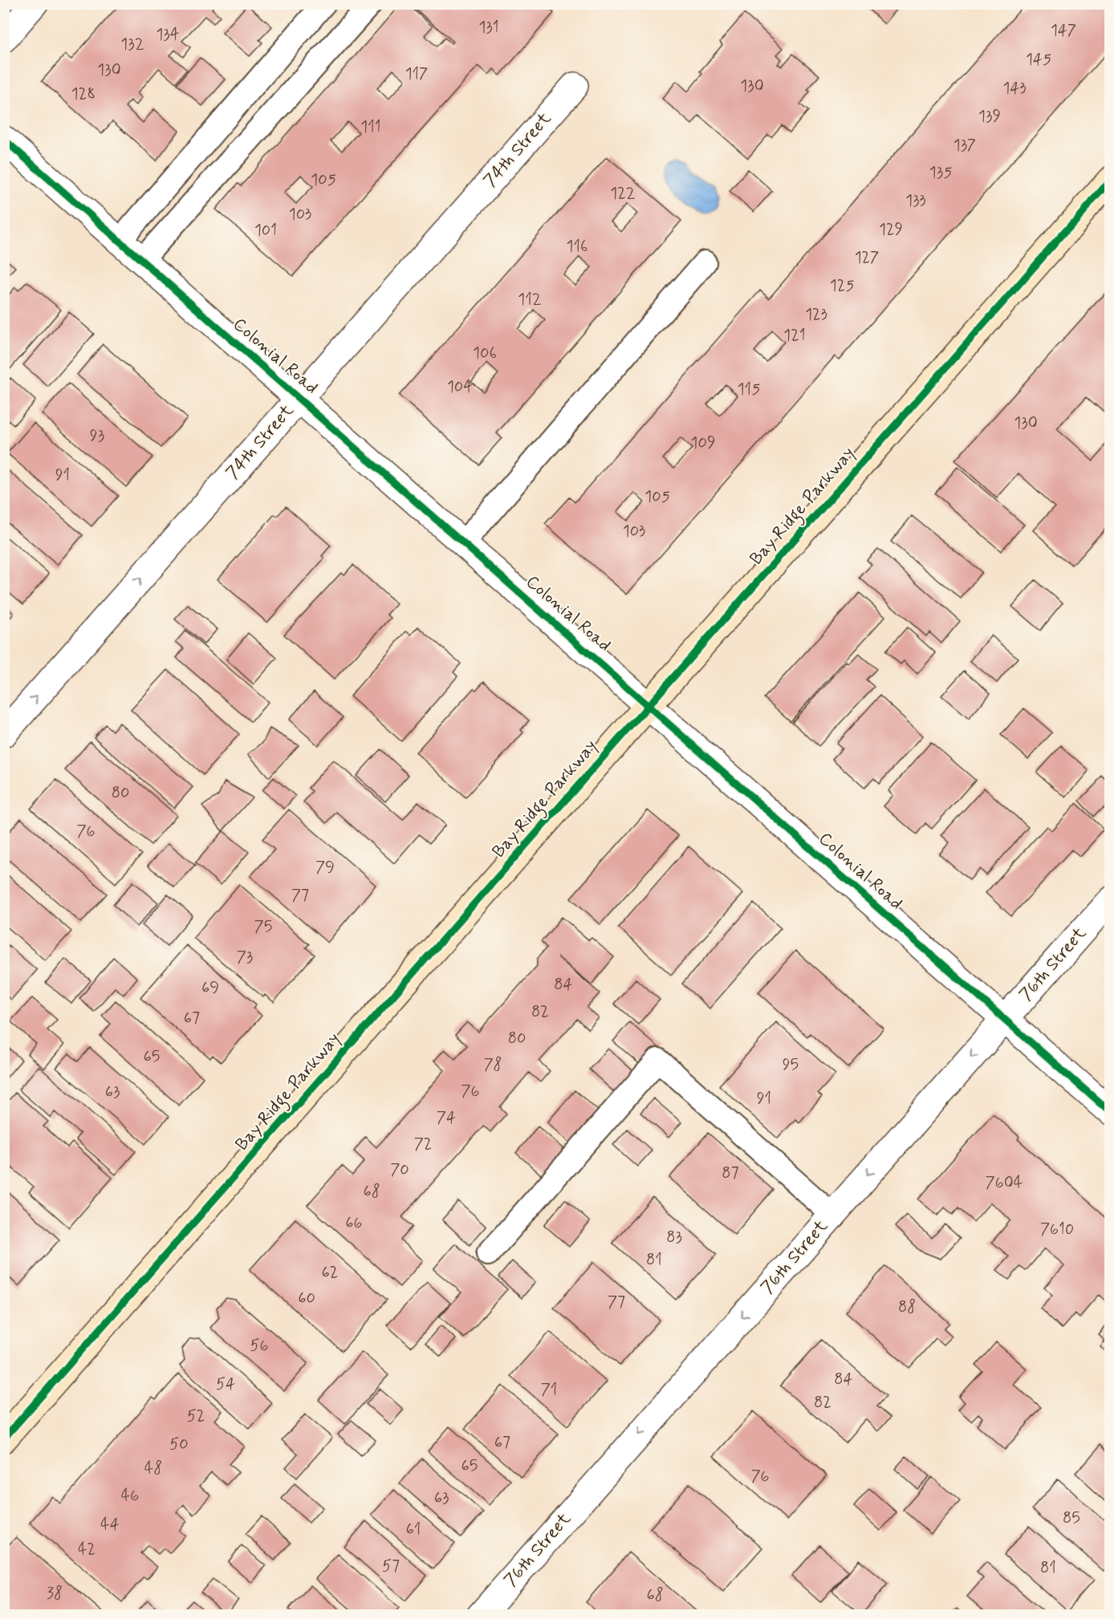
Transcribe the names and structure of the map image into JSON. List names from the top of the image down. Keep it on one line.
{"streets":{"street":["74th Street","Colonial Road","Bay Ridge Parkway","76th Street"]},"crossings":[["74th Street","Colonial Road"],["Colonial Road","Bay Ridge Parkway"],["Colonial Road","76th Street"]],"one_way":["74th Street","76th Street"],"house_numbers":["131","147","134","132","145","130","117","130","143","128","139","111","137","135","105","122","133","103","129","101","116","127","125","112","123","121","106","104","115","130","93","109","91","105","103","80","76","79","77","75","73","84","69","82","67","80","65","78","95","76","63","91","74","72","70","87","7604","68","66","7610","83","81","62","60","77","88","56","84","54","71","82","52","67","50","65","48","76","46","63","85","44","61","42","57","81","38","68"]}
